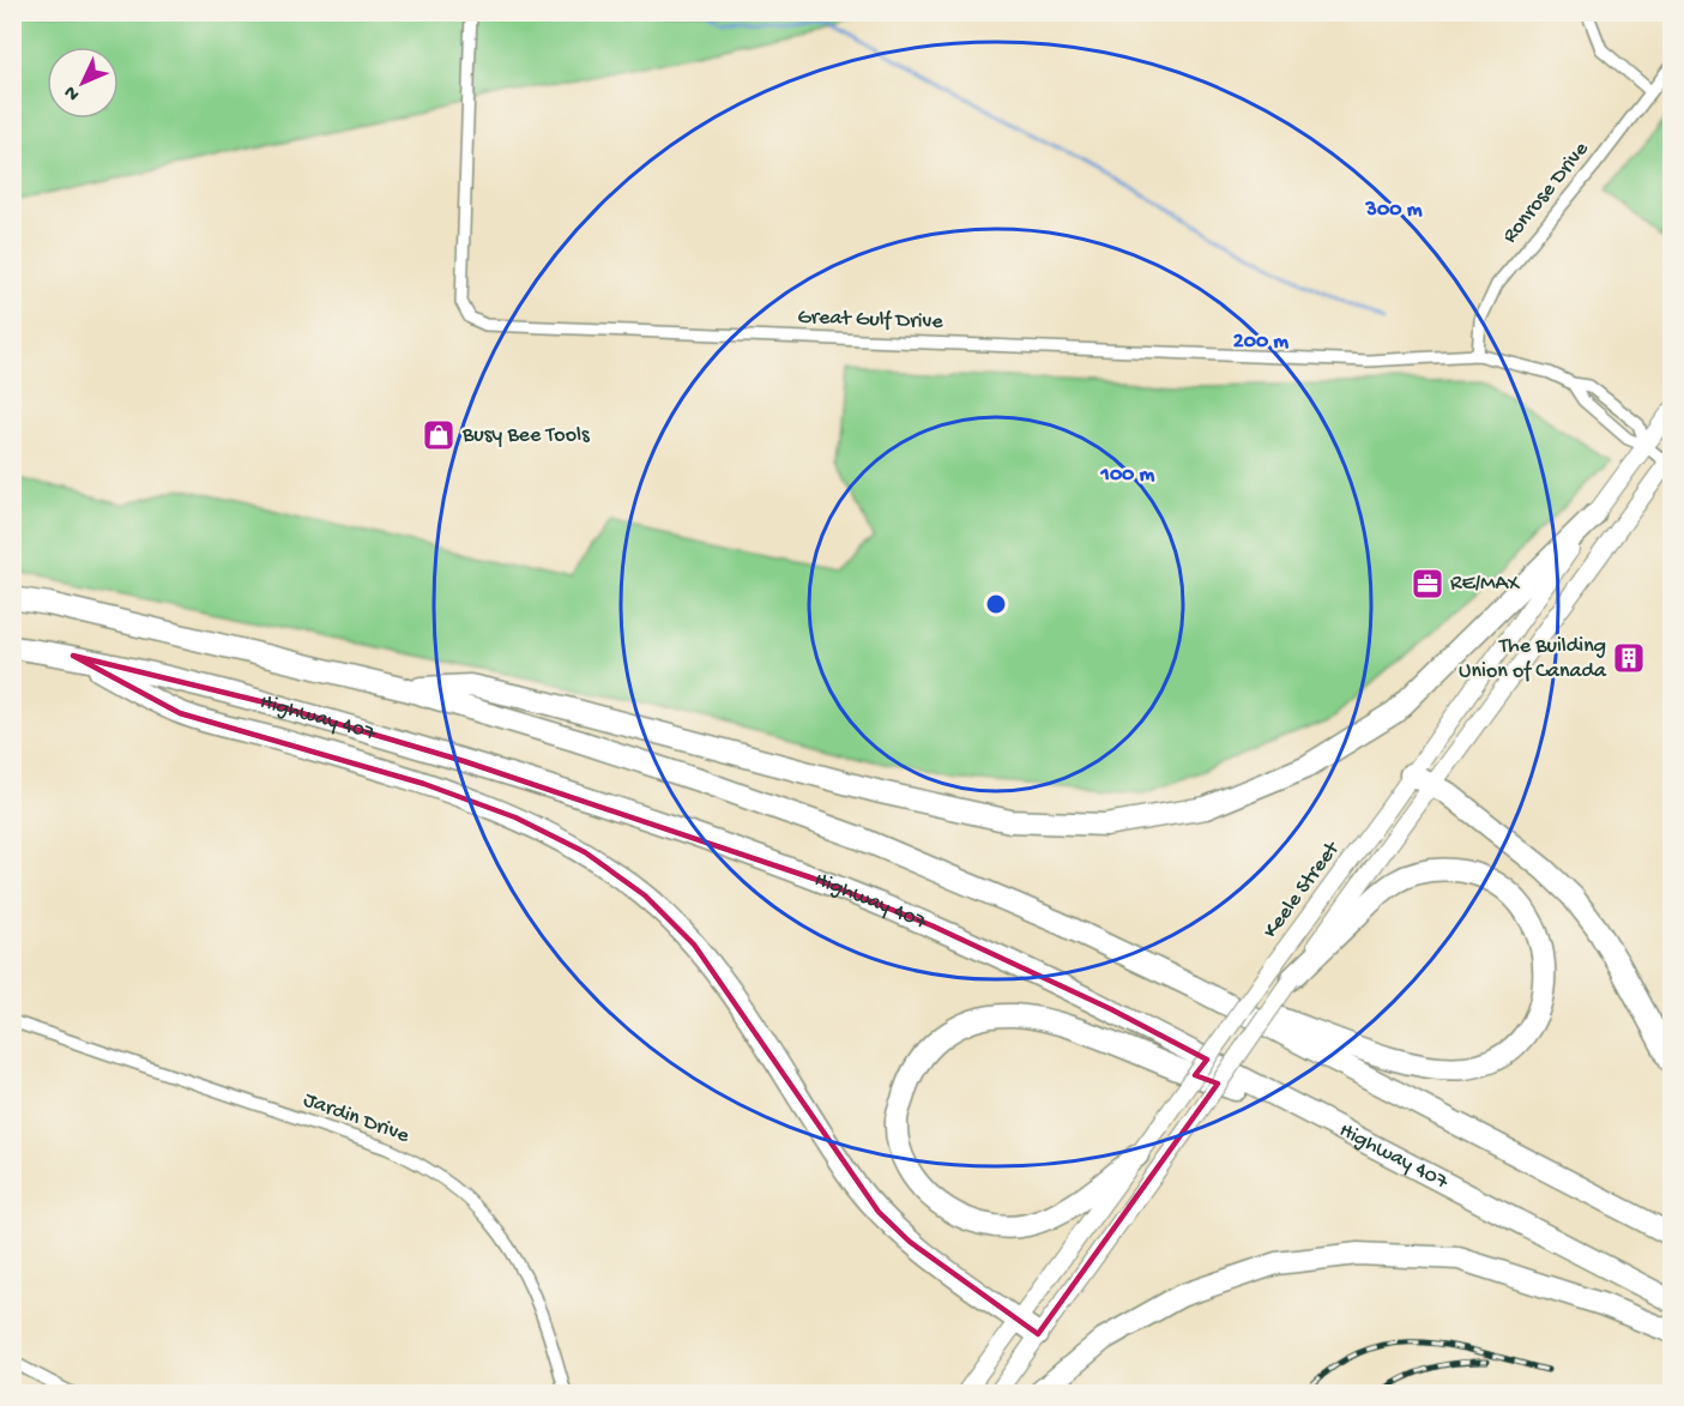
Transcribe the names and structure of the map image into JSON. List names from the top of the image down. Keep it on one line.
{"streets":{"highway":["Highway 407"],"main road":["Keele Street"],"street":["Ronrose Drive","Great Gulf Drive","Jardin Drive"]},"crossings":[["Ronrose Drive","Great Gulf Drive"],["Great Gulf Drive","Keele Street"]],"places":{"shop":["Busy Bee Tools"],"office":["RE/MAX"],"building":["The Building Union of Canada"]},"north":"bottom left","rings":["300 m","200 m","100 m"]}
